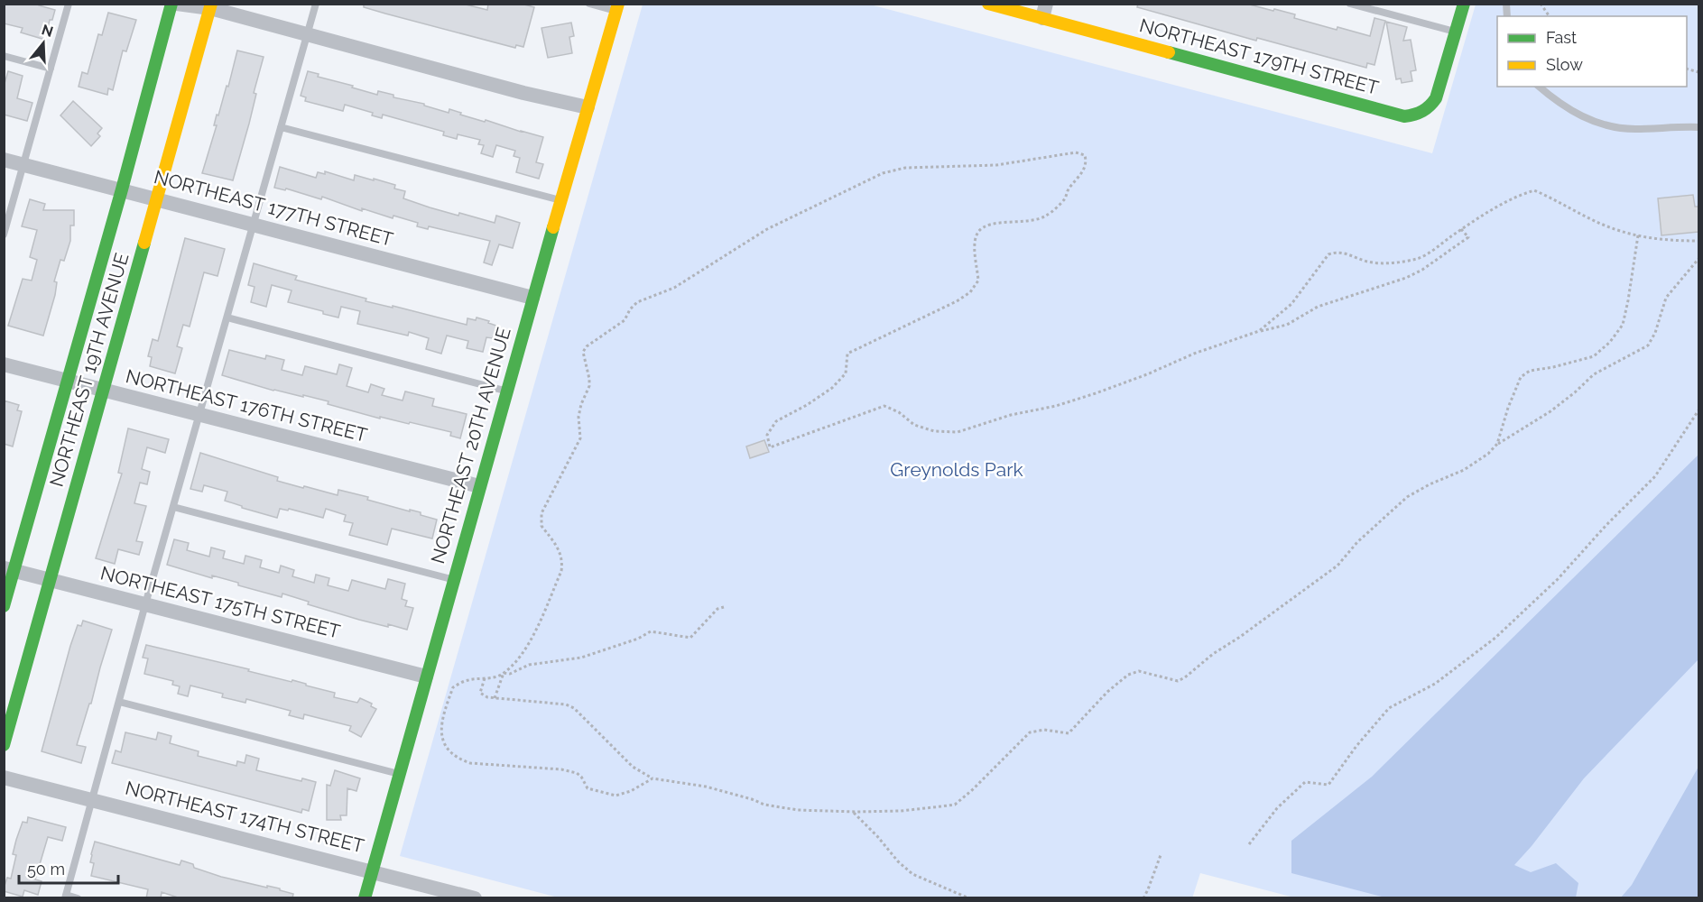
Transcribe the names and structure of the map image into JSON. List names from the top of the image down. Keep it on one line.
{"streets":{"street":["NORTHEAST 179TH STREET","NORTHEAST 177TH STREET","NORTHEAST 19TH AVENUE","NORTHEAST 176TH STREET","NORTHEAST 20TH AVENUE","NORTHEAST 175TH STREET","NORTHEAST 174TH STREET"]},"crossings":[["NORTHEAST 177TH STREET","NORTHEAST 19TH AVENUE"],["NORTHEAST 177TH STREET","NORTHEAST 20TH AVENUE"],["NORTHEAST 19TH AVENUE","NORTHEAST 176TH STREET"],["NORTHEAST 19TH AVENUE","NORTHEAST 175TH STREET"],["NORTHEAST 176TH STREET","NORTHEAST 20TH AVENUE"],["NORTHEAST 20TH AVENUE","NORTHEAST 175TH STREET"],["NORTHEAST 20TH AVENUE","NORTHEAST 174TH STREET"]],"parks":["Greynolds Park"],"legend":["Fast","Slow"],"scale_bar":"50 m","north":"top"}
